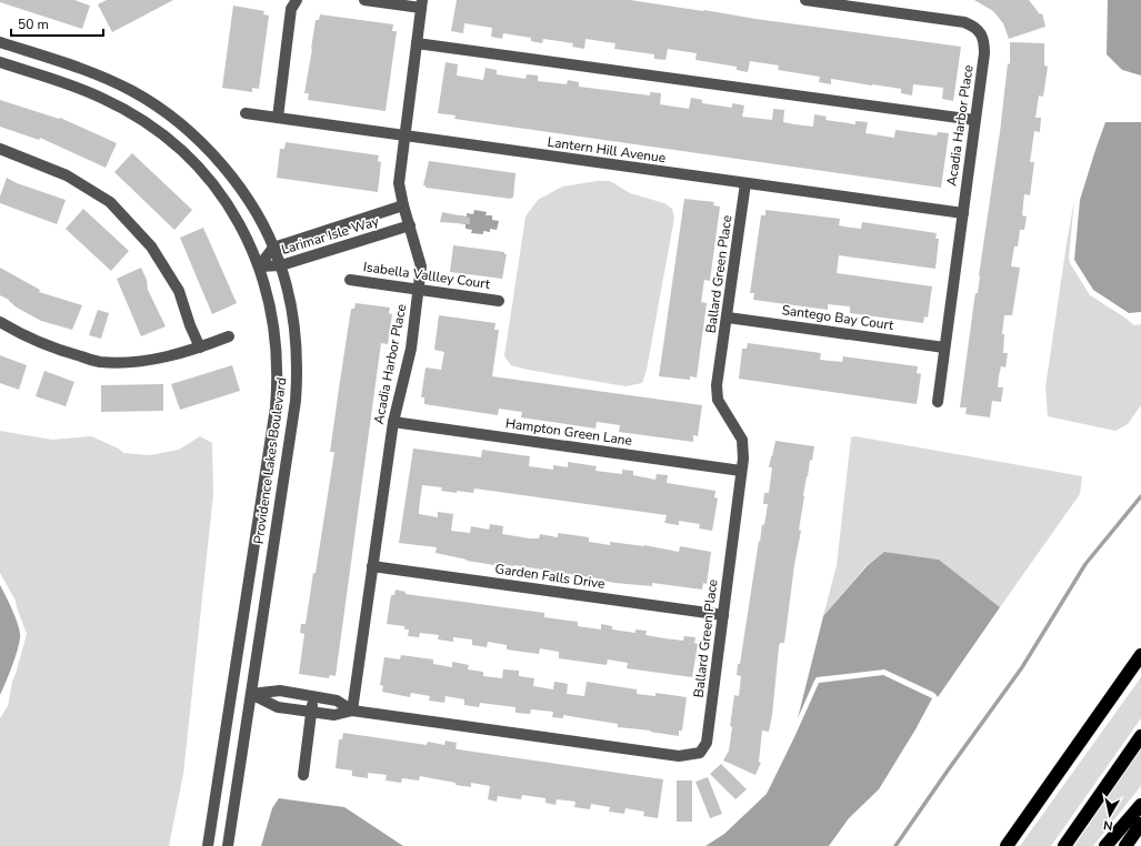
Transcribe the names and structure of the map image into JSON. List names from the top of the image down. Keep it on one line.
{"streets":{"street":["Acadia Harbor Place","Lantern Hill Avenue","Larimar Isle Way","Ballard Green Place","Isabella Vallley Court","Santego Bay Court","Hampton Green Lane","Providence Lakes Boulevard","Garden Falls Drive"]},"crossings":[["Acadia Harbor Place","Lantern Hill Avenue"],["Acadia Harbor Place","Larimar Isle Way"],["Acadia Harbor Place","Ballard Green Place"],["Acadia Harbor Place","Isabella Vallley Court"],["Acadia Harbor Place","Santego Bay Court"],["Acadia Harbor Place","Hampton Green Lane"],["Acadia Harbor Place","Garden Falls Drive"],["Lantern Hill Avenue","Ballard Green Place"],["Larimar Isle Way","Providence Lakes Boulevard"],["Ballard Green Place","Santego Bay Court"],["Ballard Green Place","Hampton Green Lane"],["Ballard Green Place","Garden Falls Drive"]],"scale_bar":"50 m","north":"bottom"}
